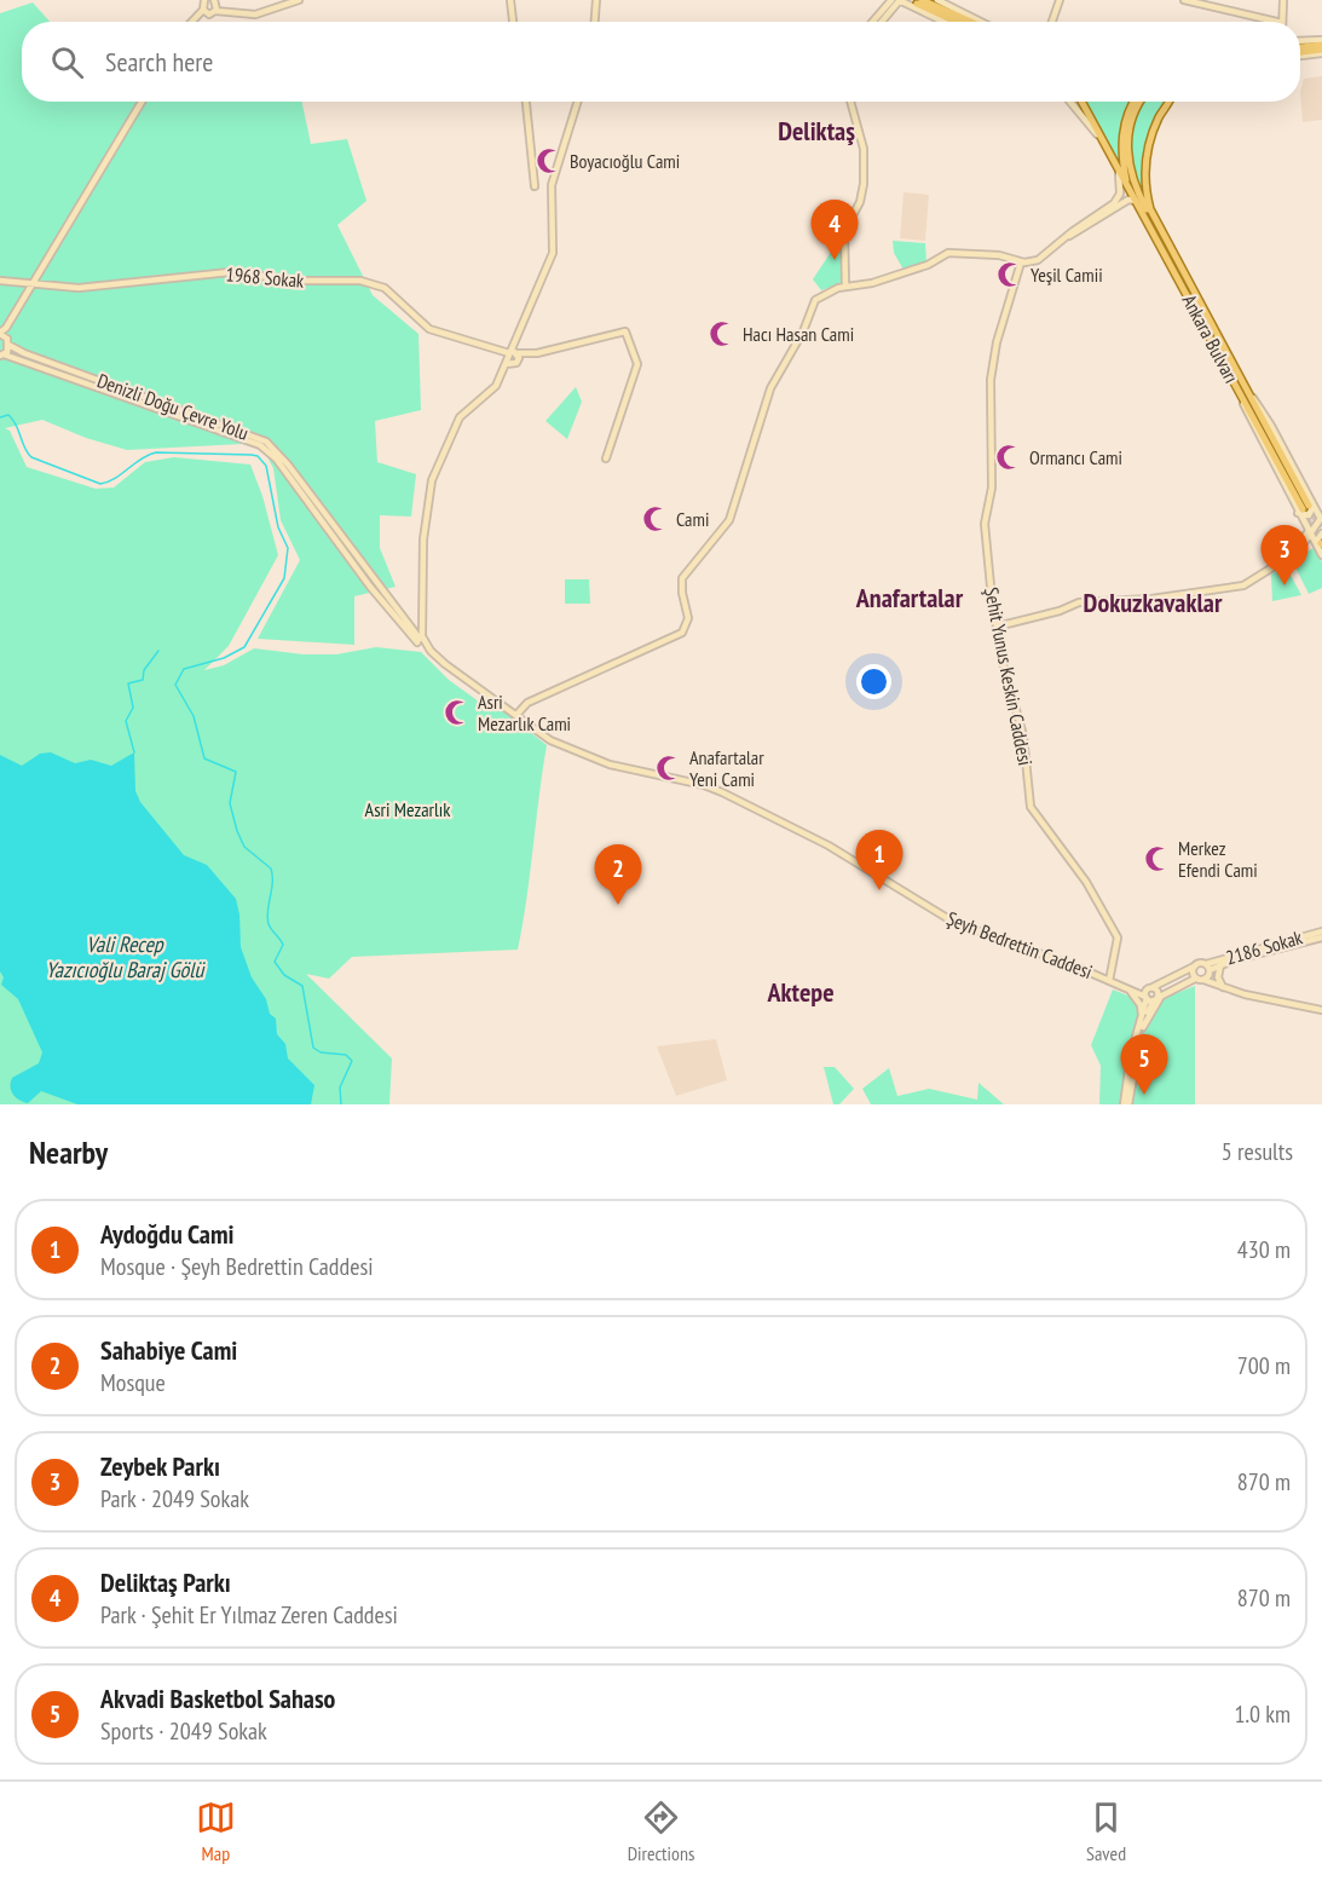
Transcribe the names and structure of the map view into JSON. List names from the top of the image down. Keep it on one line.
{"streets":{"main road":["Ankara Bulvarı"],"street":["1968 Sokak","Denizli Doğu Çevre Yolu","Şehit Yunus Keskin Caddesi","Şeyh Bedrettin Caddesi","2186 Sokak"]},"crossings":[["Denizli Doğu Çevre Yolu","Şeyh Bedrettin Caddesi"],["Şehit Yunus Keskin Caddesi","Şeyh Bedrettin Caddesi"],["Şeyh Bedrettin Caddesi","2186 Sokak"]],"districts":["Deliktaş","Anafartalar","Dokuzkavaklar","Aktepe"],"water":["Vali Recep Yazıcıoğlu Baraj Gölü"],"parks":["Asri Mezarlık"],"places":{"mosque":["Boyacıoğlu Cami","Yeşil Camii","Hacı Hasan Cami","Ormancı Cami","Cami","Asri Mezarlık Cami","Anafartalar Yeni Cami","Merkez Efendi Cami"]},"page":{"search":"Search here","pins":["4","3","1","2","5"],"heading":["Nearby","5 results"],"list":[{"mark":"1","name":"Aydoğdu Cami","note":"Mosque · Şeyh Bedrettin Caddesi","value":"430 m"},{"mark":"2","name":"Sahabiye Cami","note":"Mosque","value":"700 m"},{"mark":"3","name":"Zeybek Parkı","note":"Park · 2049 Sokak","value":"870 m"},{"mark":"4","name":"Deliktaş Parkı","note":"Park · Şehit Er Yılmaz Zeren Caddesi","value":"870 m"},{"mark":"5","name":"Akvadi Basketbol Sahaso","note":"Sports · 2049 Sokak","value":"1.0 km"}],"nav":["Map","Directions","Saved"]}}
